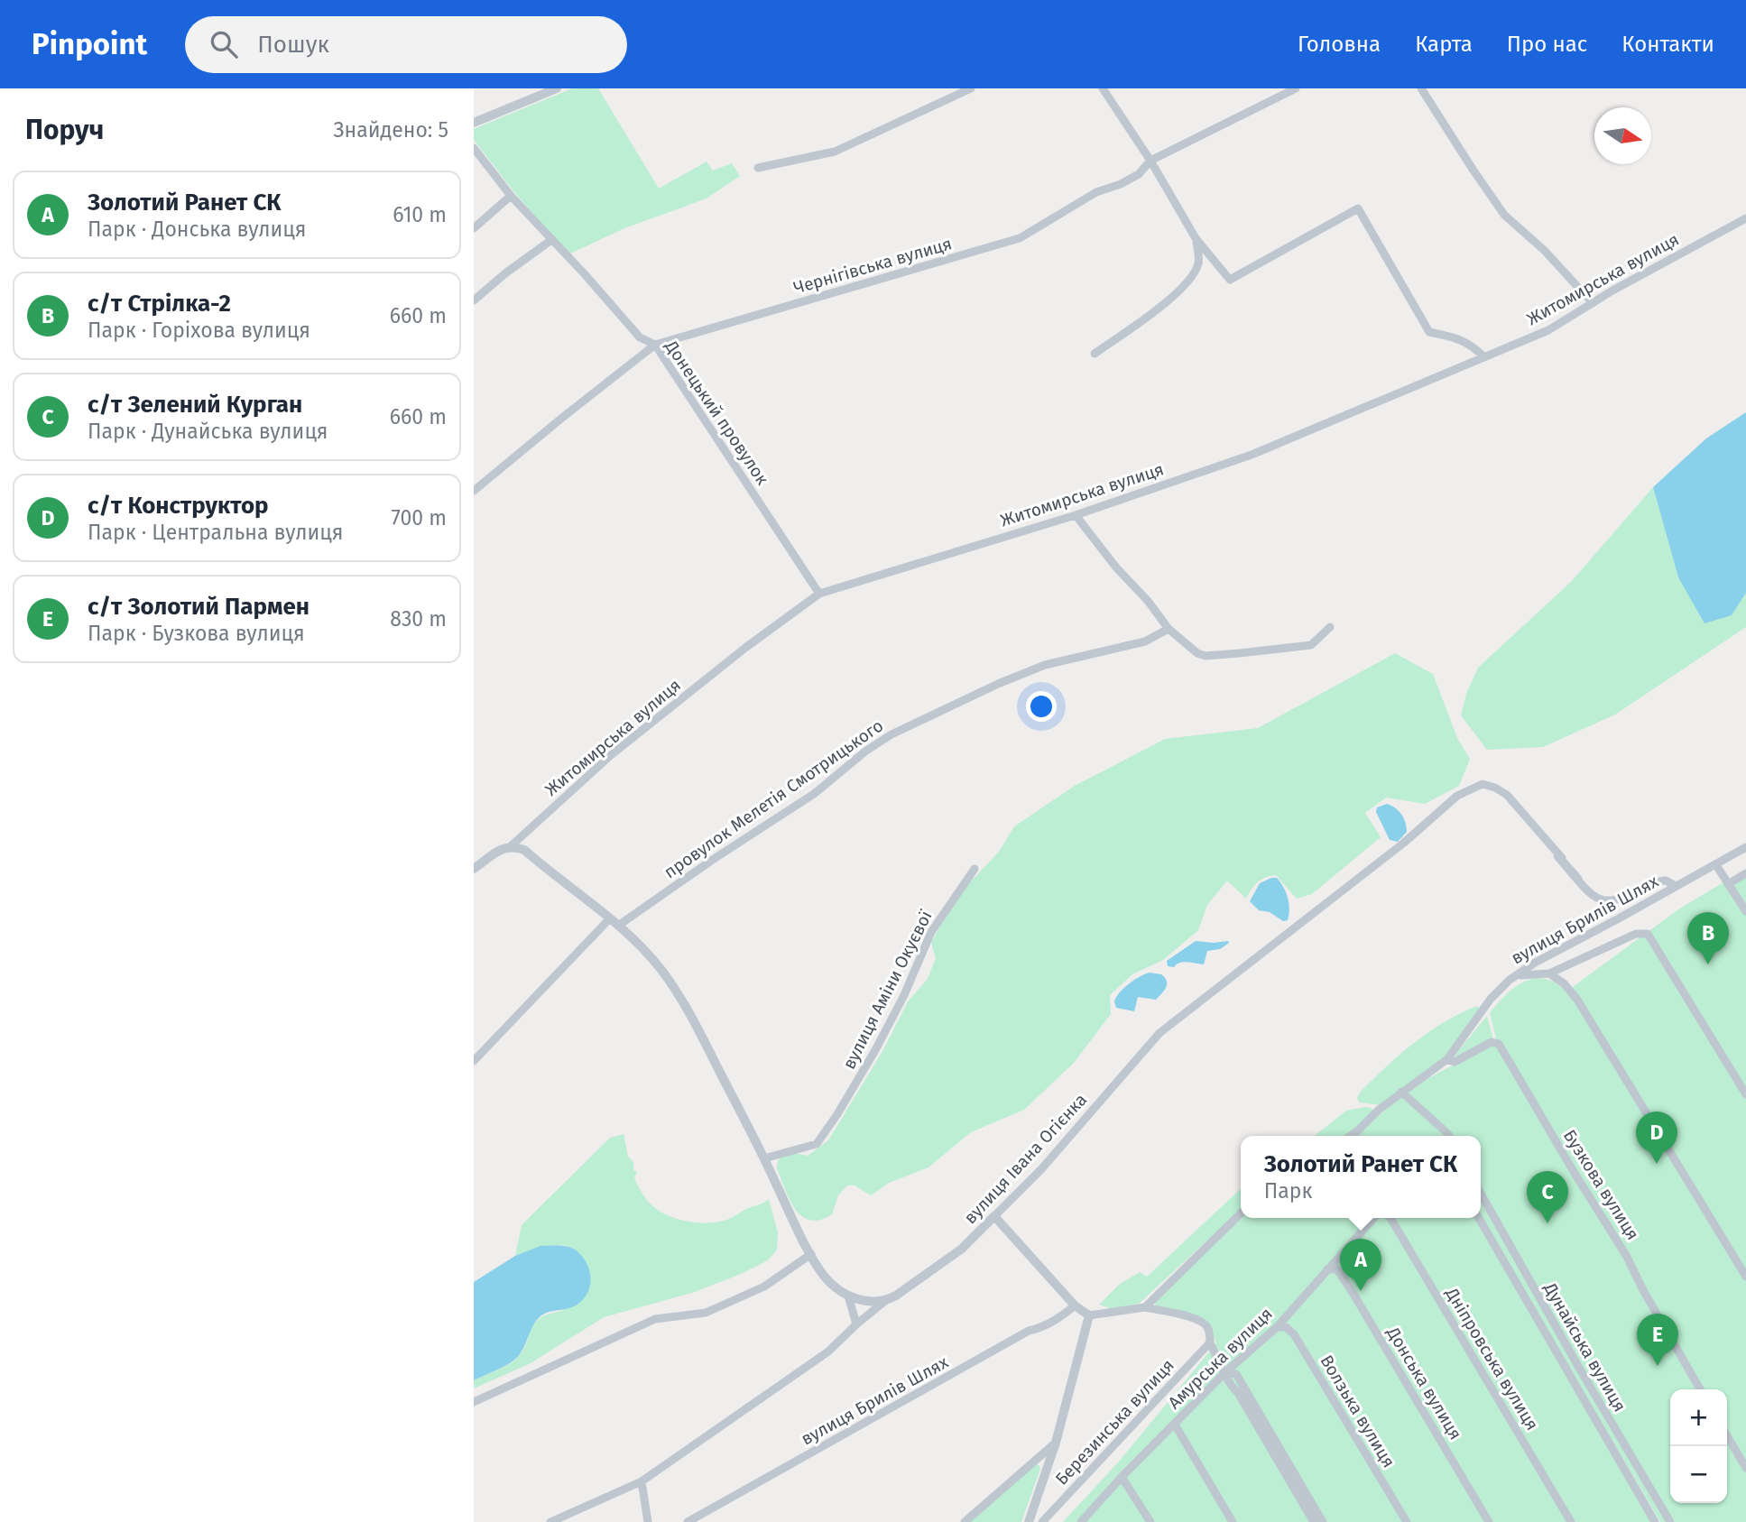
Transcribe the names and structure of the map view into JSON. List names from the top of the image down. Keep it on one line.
{"streets":{"street":["Чернігівська вулиця","Житомирська вулиця","Донецький провулок","провулок Мелетія Смотрицького","вулиця Брилів Шлях","вулиця Аміни Окуєвої","вулиця Івана Огієнка","Бузкова вулиця","Дунайська вулиця","Амурська вулиця","Дніпровська вулиця","Донська вулиця","Волзька вулиця","Березинська вулиця"]},"crossings":[["Чернігівська вулиця","Донецький провулок"],["Житомирська вулиця","Донецький провулок"],["вулиця Брилів Шлях","Бузкова вулиця"],["Амурська вулиця","Донська вулиця"],["Амурська вулиця","Волзька вулиця"]],"north":"right","page":{"header":"Pinpoint","search":"Пошук","nav":["Головна","Карта","Про нас","Контакти"],"heading":["Поруч","Знайдено: 5"],"list":[{"mark":"A","name":"Золотий Ранет СК","note":"Парк · Донська вулиця","value":"610 m"},{"mark":"B","name":"с/т Стрілка-2","note":"Парк · Горіхова вулиця","value":"660 m"},{"mark":"C","name":"с/т Зелений Курган","note":"Парк · Дунайська вулиця","value":"660 m"},{"mark":"D","name":"с/т Конструктор","note":"Парк · Центральна вулиця","value":"700 m"},{"mark":"E","name":"с/т Золотий Пармен","note":"Парк · Бузкова вулиця","value":"830 m"}],"pins":["B","D","C","A","E"],"popup":["Золотий Ранет СК","Парк"],"map_buttons":["+","−"]}}
